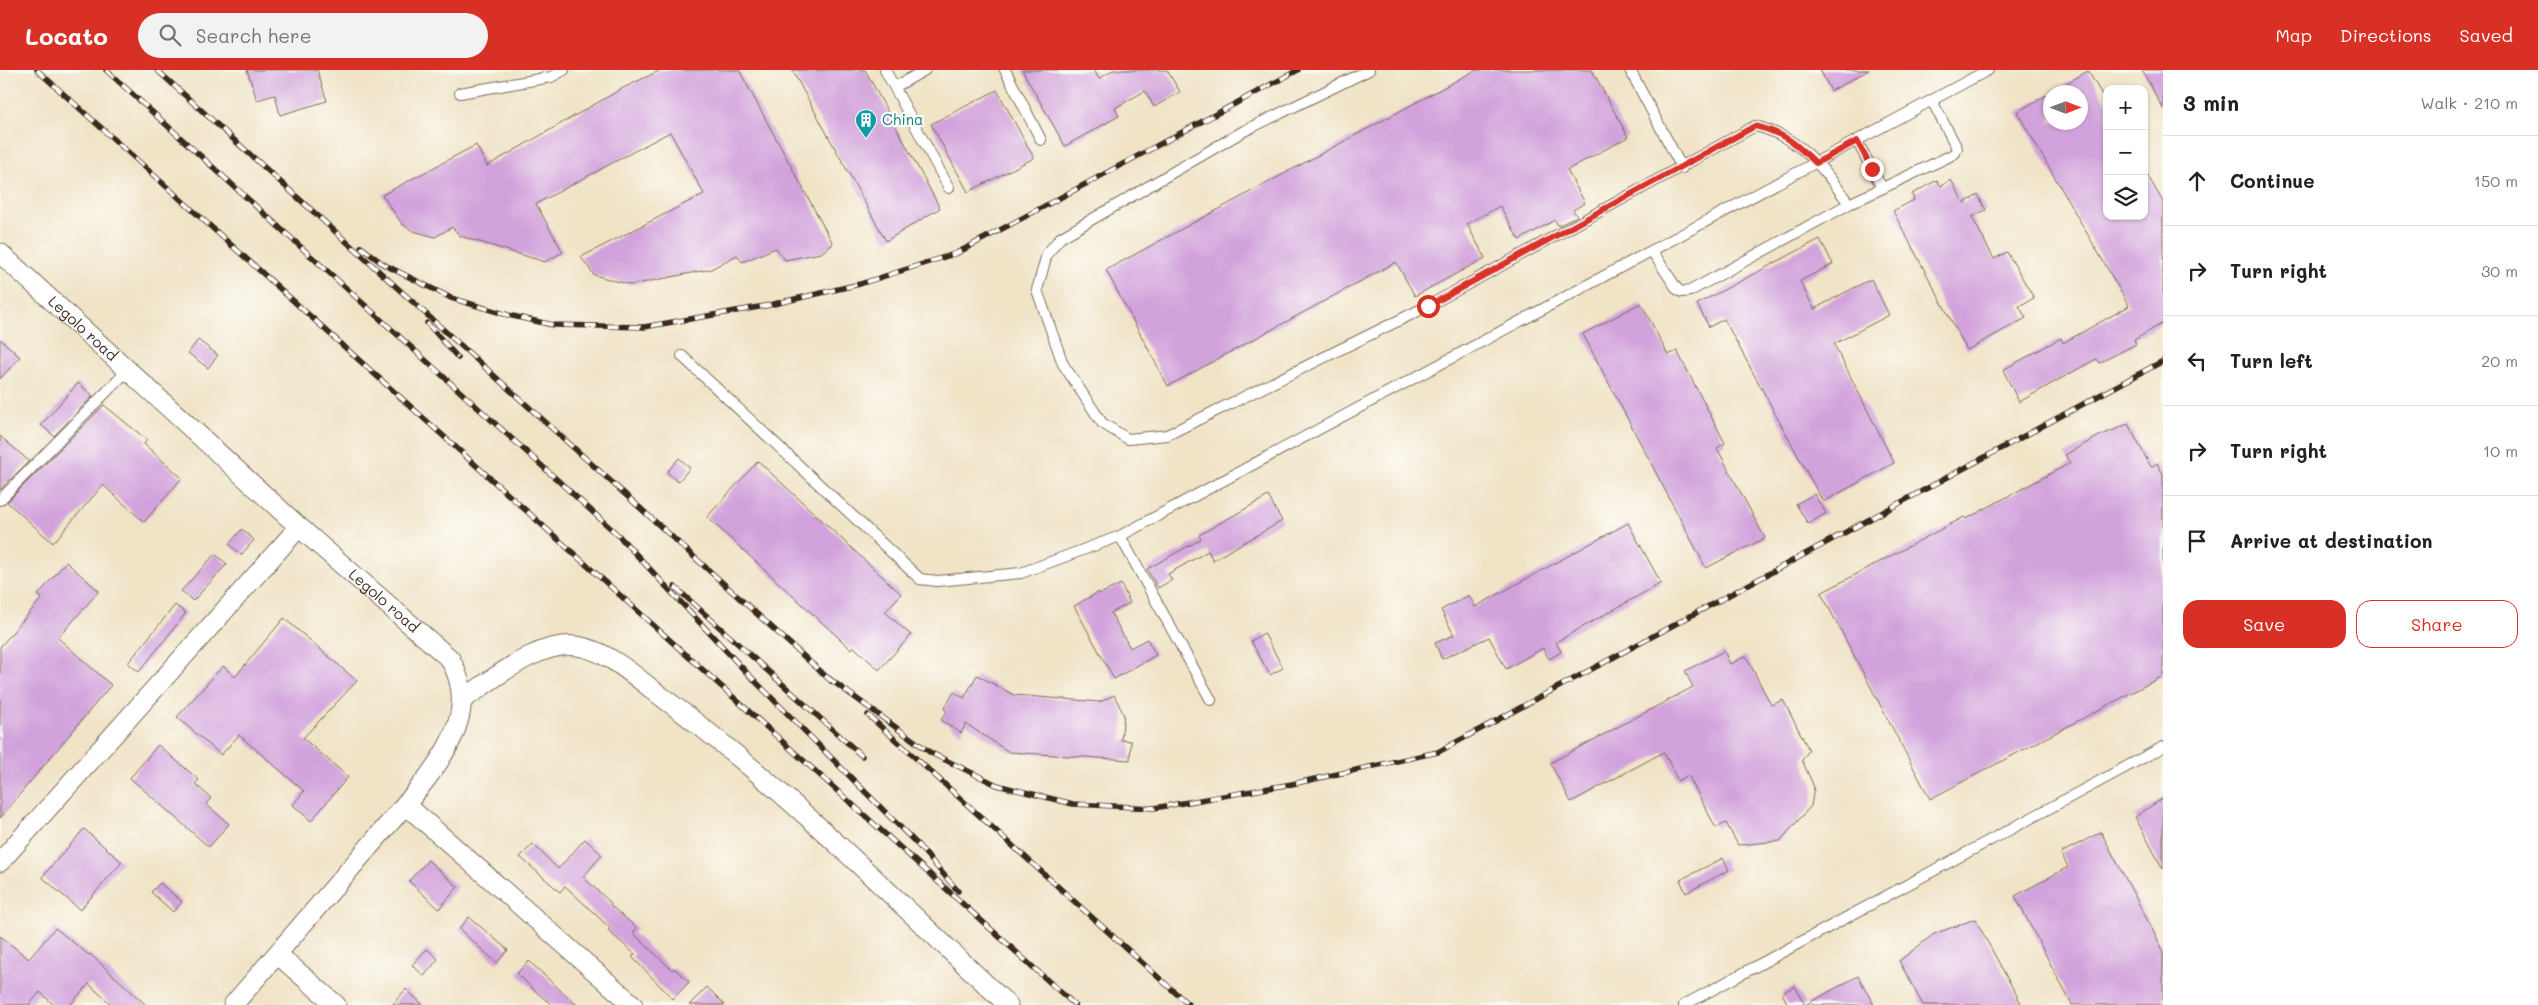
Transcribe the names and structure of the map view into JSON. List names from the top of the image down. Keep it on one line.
{"streets":{"street":["Legolo road"]},"places":{"building":["China"]},"north":"right","page":{"header":"Locato","search":"Search here","nav":["Map","Directions","Saved"],"heading":["3 min","Walk · 210 m"],"map_buttons":["+","−"],"list":[["Continue","150 m"],["Turn right","30 m"],["Turn left","20 m"],["Turn right","10 m"],"Arrive at destination"],"buttons":["Save","Share"]}}
